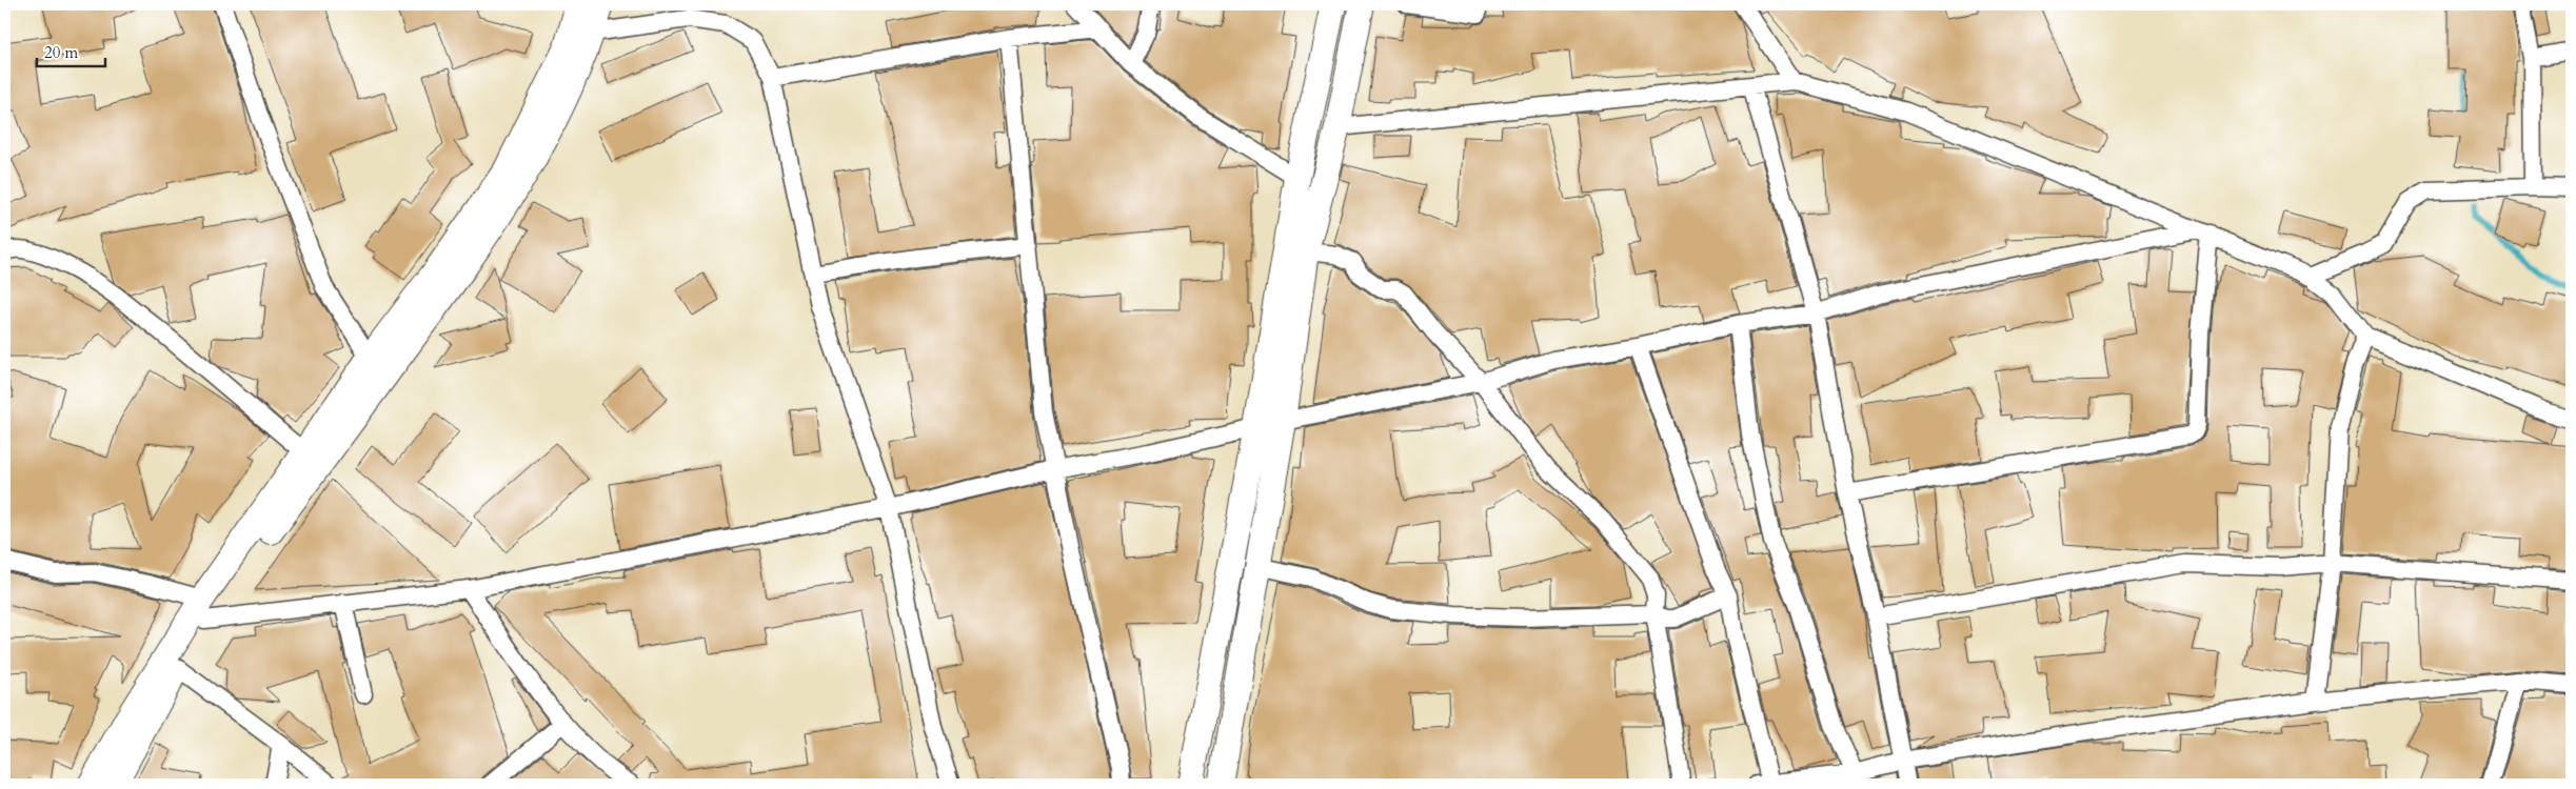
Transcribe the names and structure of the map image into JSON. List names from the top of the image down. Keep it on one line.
{"scale_bar":"20 m"}
